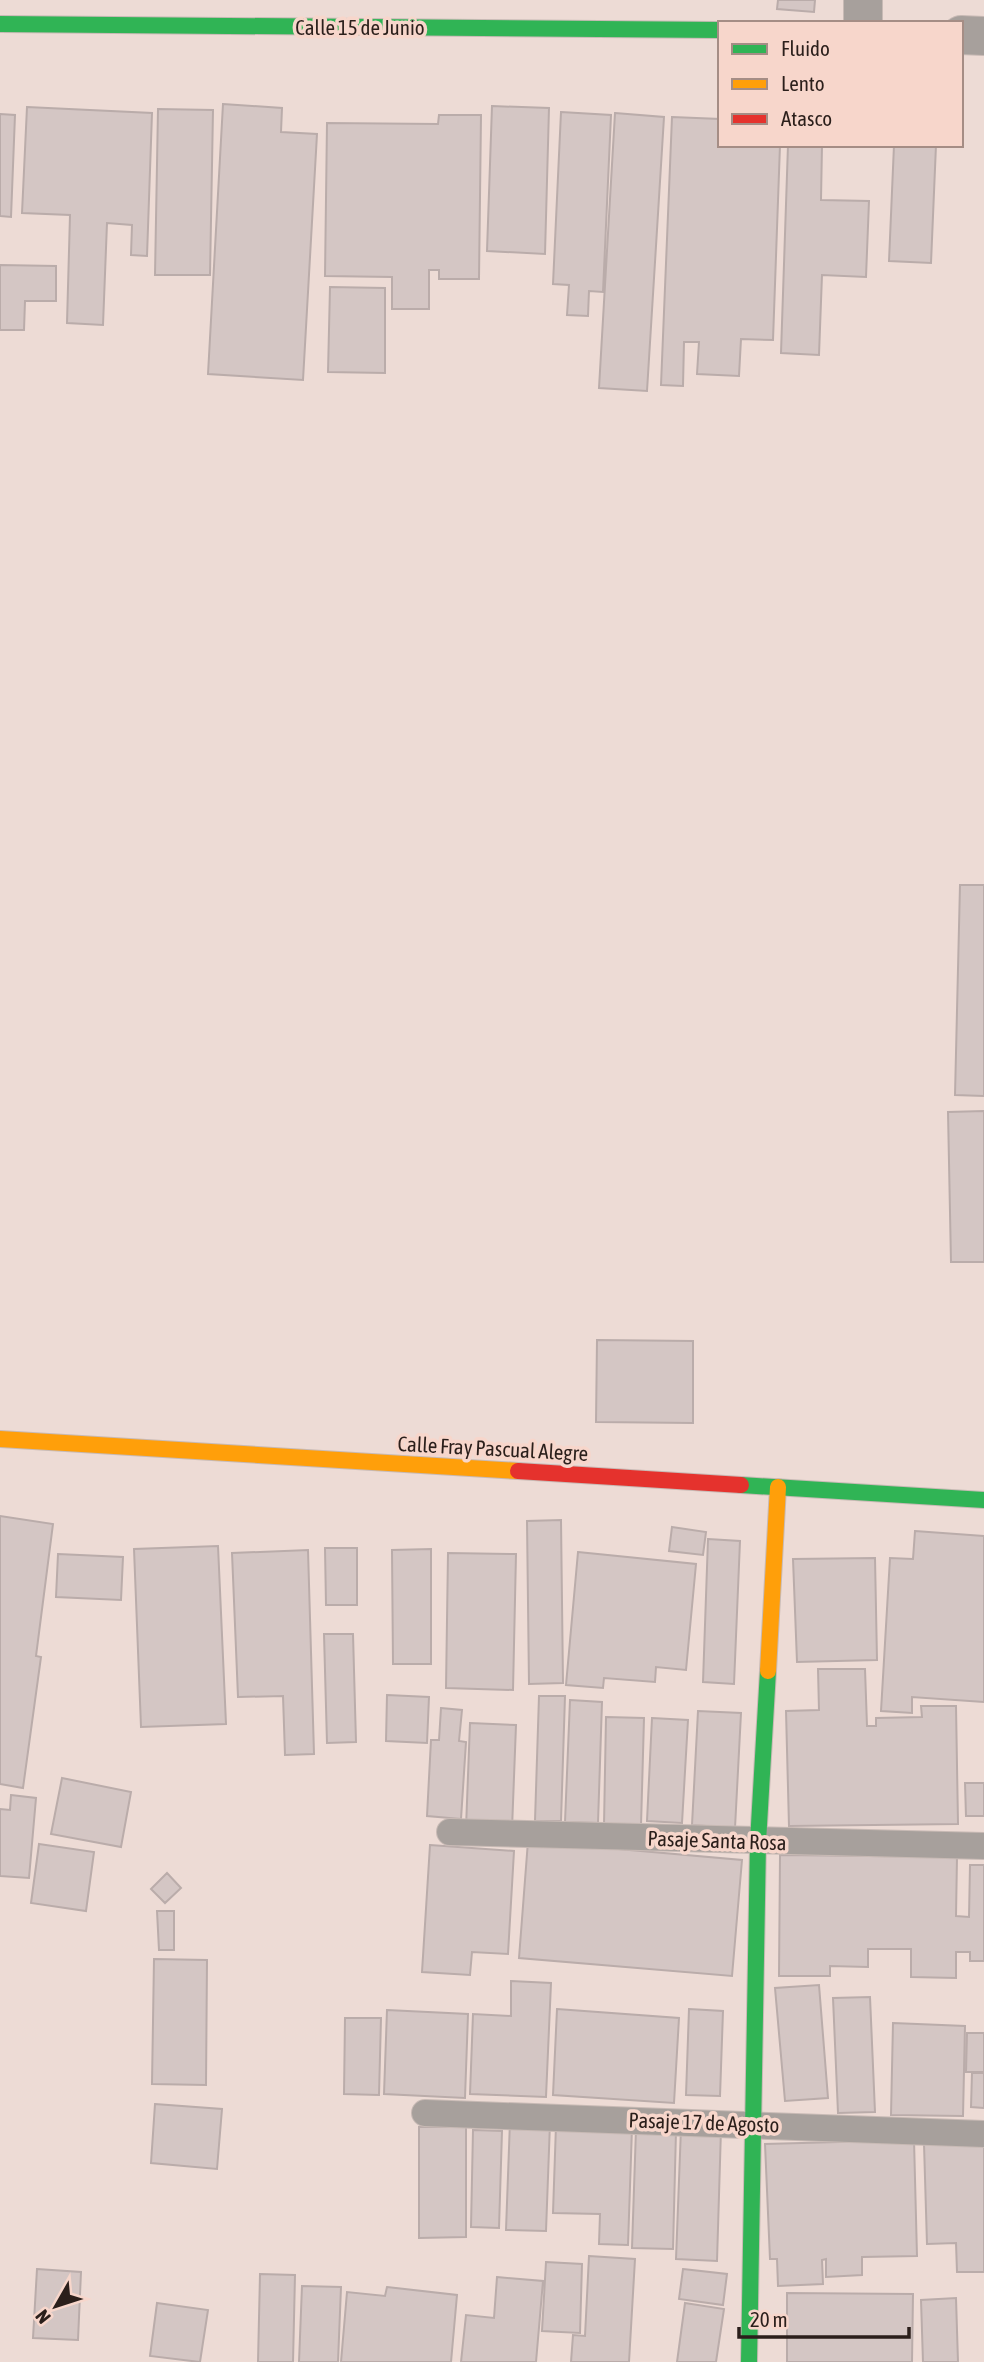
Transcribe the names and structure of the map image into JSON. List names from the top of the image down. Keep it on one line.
{"streets":{"street":["Calle 15 de Junio","Calle Fray Pascual Alegre"],"lane":["Pasaje Santa Rosa","Pasaje 17 de Agosto"]},"legend":["Fluido","Lento","Atasco"],"scale_bar":"20 m","north":"bottom left"}
